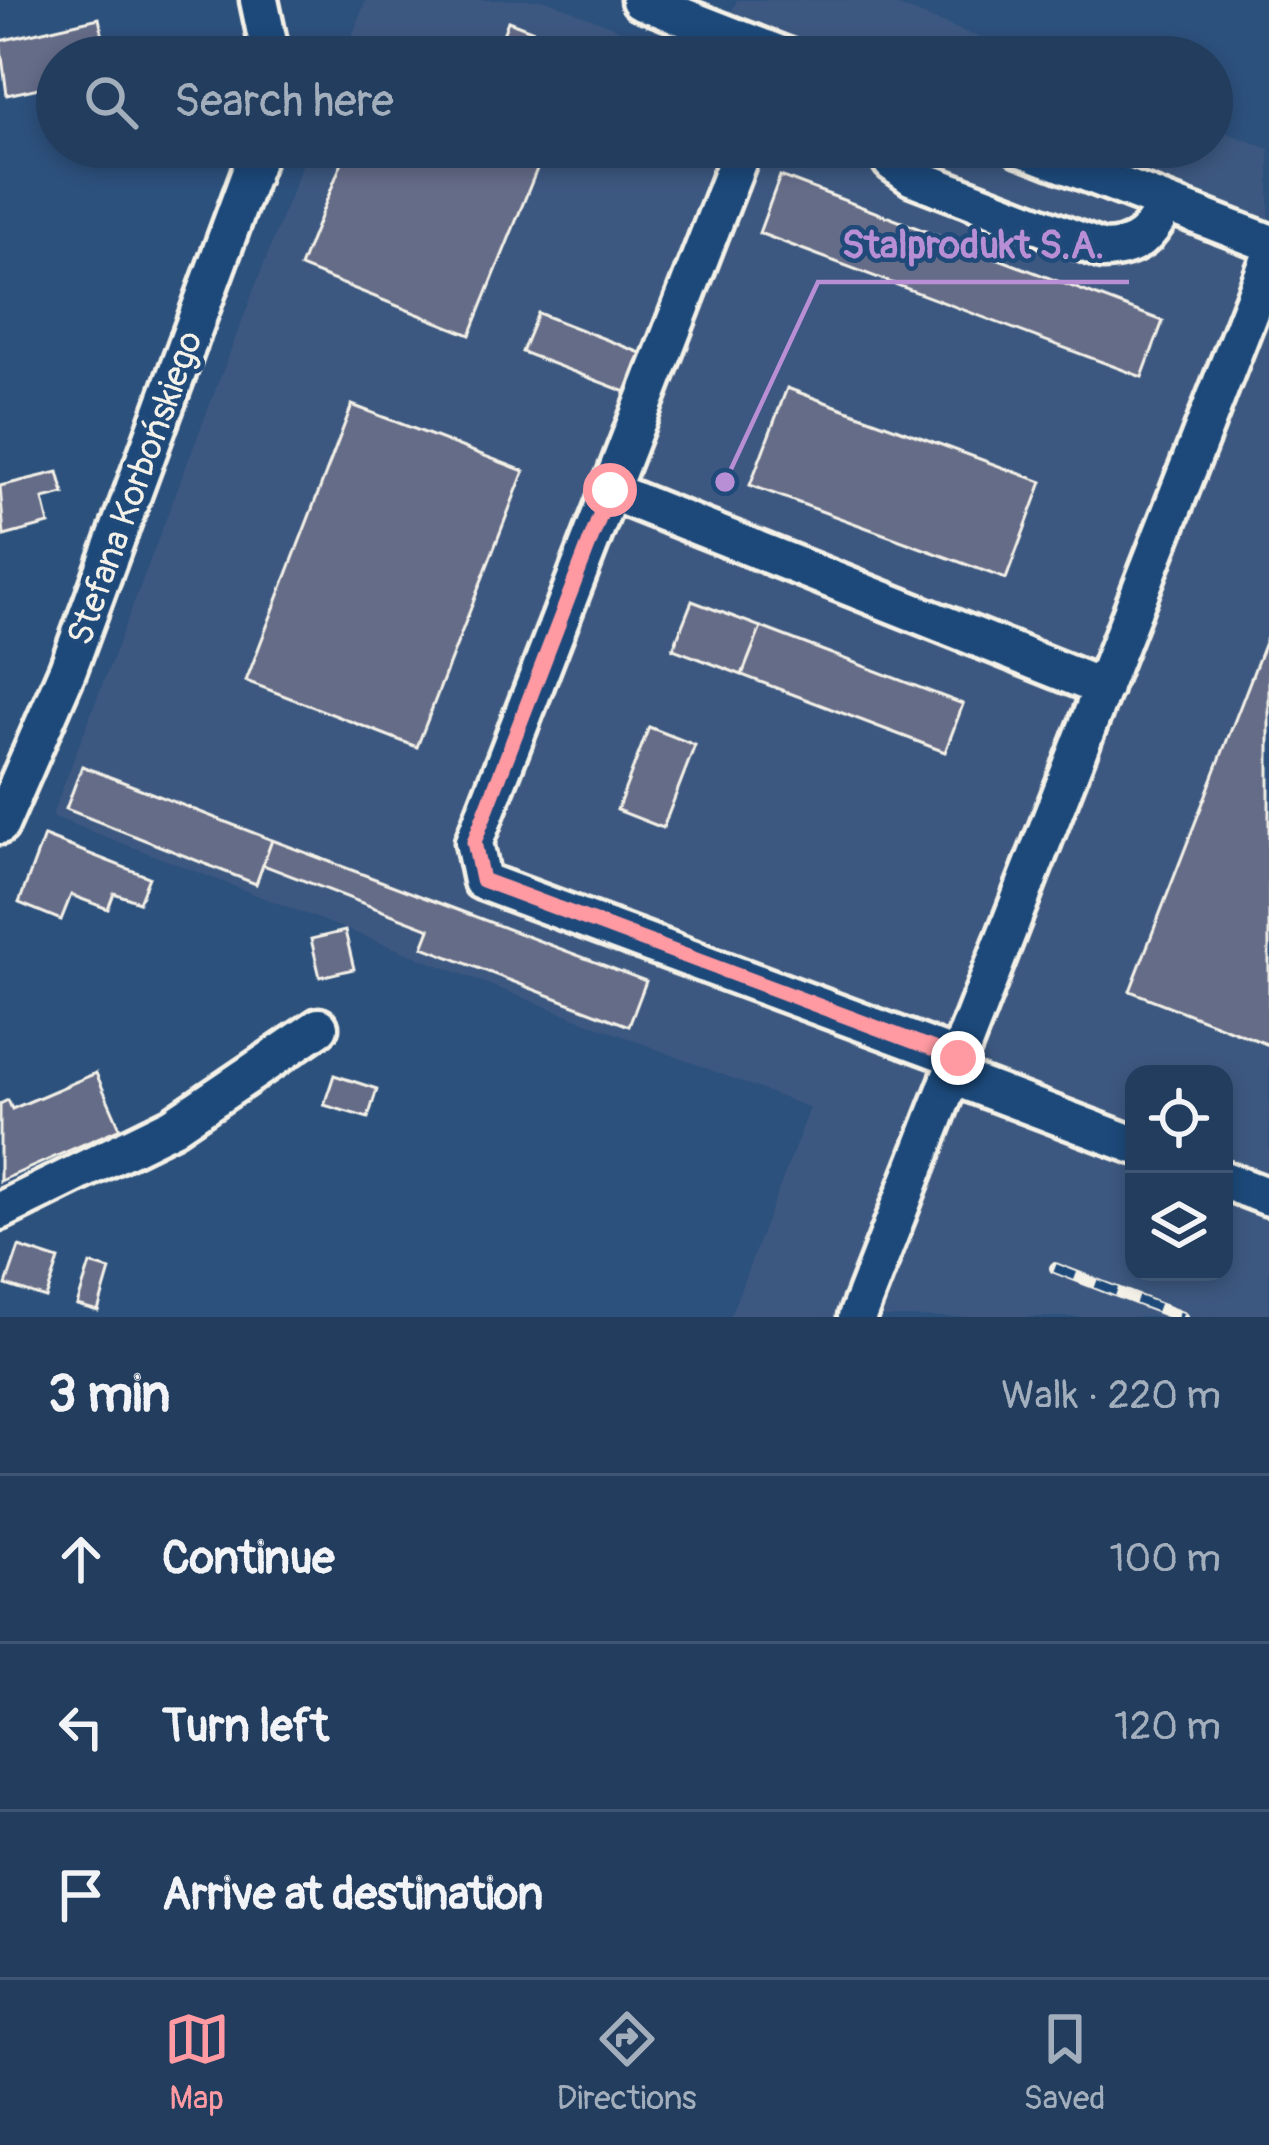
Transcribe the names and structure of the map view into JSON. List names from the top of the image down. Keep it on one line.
{"streets":{"street":["Stefana Korbońskiego"]},"places":["Stalprodukt S.A."],"page":{"search":"Search here","heading":["3 min","Walk · 220 m"],"list":[["Continue","100 m"],["Turn left","120 m"],"Arrive at destination"],"nav":["Map","Directions","Saved"]}}
